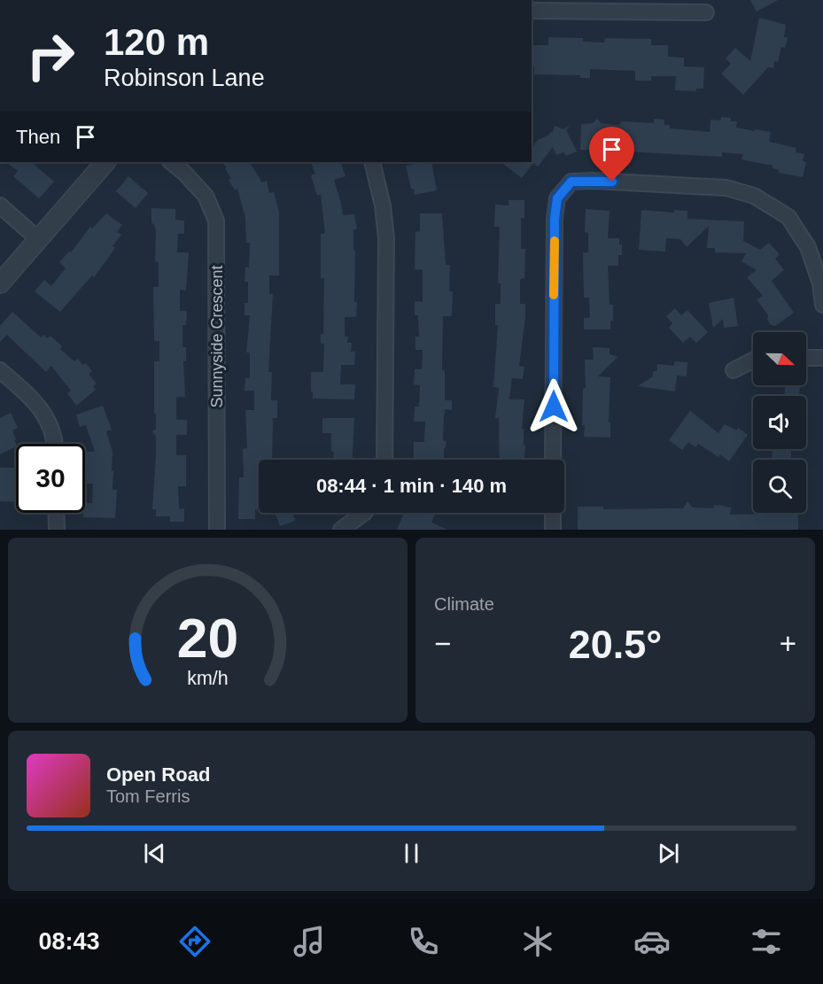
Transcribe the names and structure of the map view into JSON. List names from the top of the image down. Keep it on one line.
{"streets":{"street":["Sunnyside Crescent"]},"north":"right","page":{"turn":["120 m","Robinson Lane"],"then":"Then","limit":"30","trip":"08:44 · 1 min · 140 m","tile":"Climate","heat":["−","20.5°","+"],"song":["Open Road","Tom Ferris"],"tabs":"08:43","gauge":["20","km/h"]}}
